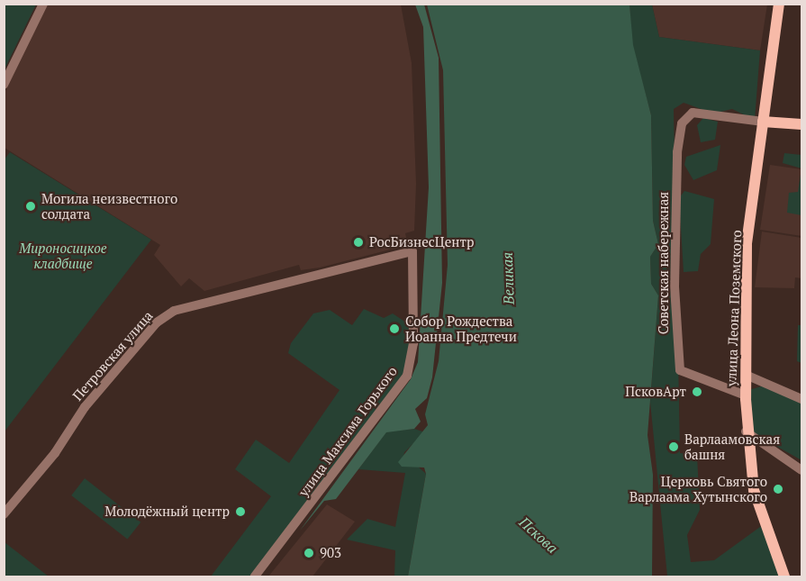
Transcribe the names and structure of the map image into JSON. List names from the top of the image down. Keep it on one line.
{"streets":{"main road":["улица Леона Поземского"],"street":["Советская набережная","Петровская улица","улица Максима Горького"]},"crossings":[["Советская набережная","улица Леона Поземского"],["Петровская улица","улица Максима Горького"]],"water":["Великая","Пскова"],"parks":["Мироносицкое кладбище"],"places":["Могила неизвестного солдата","РосБизнесЦентр","Собор Рождества Иоанна Предтечи","ПсковАрт","Варлаамовская башня","Церковь Святого Варлаама Хутынского","Молодёжный центр","903"]}
